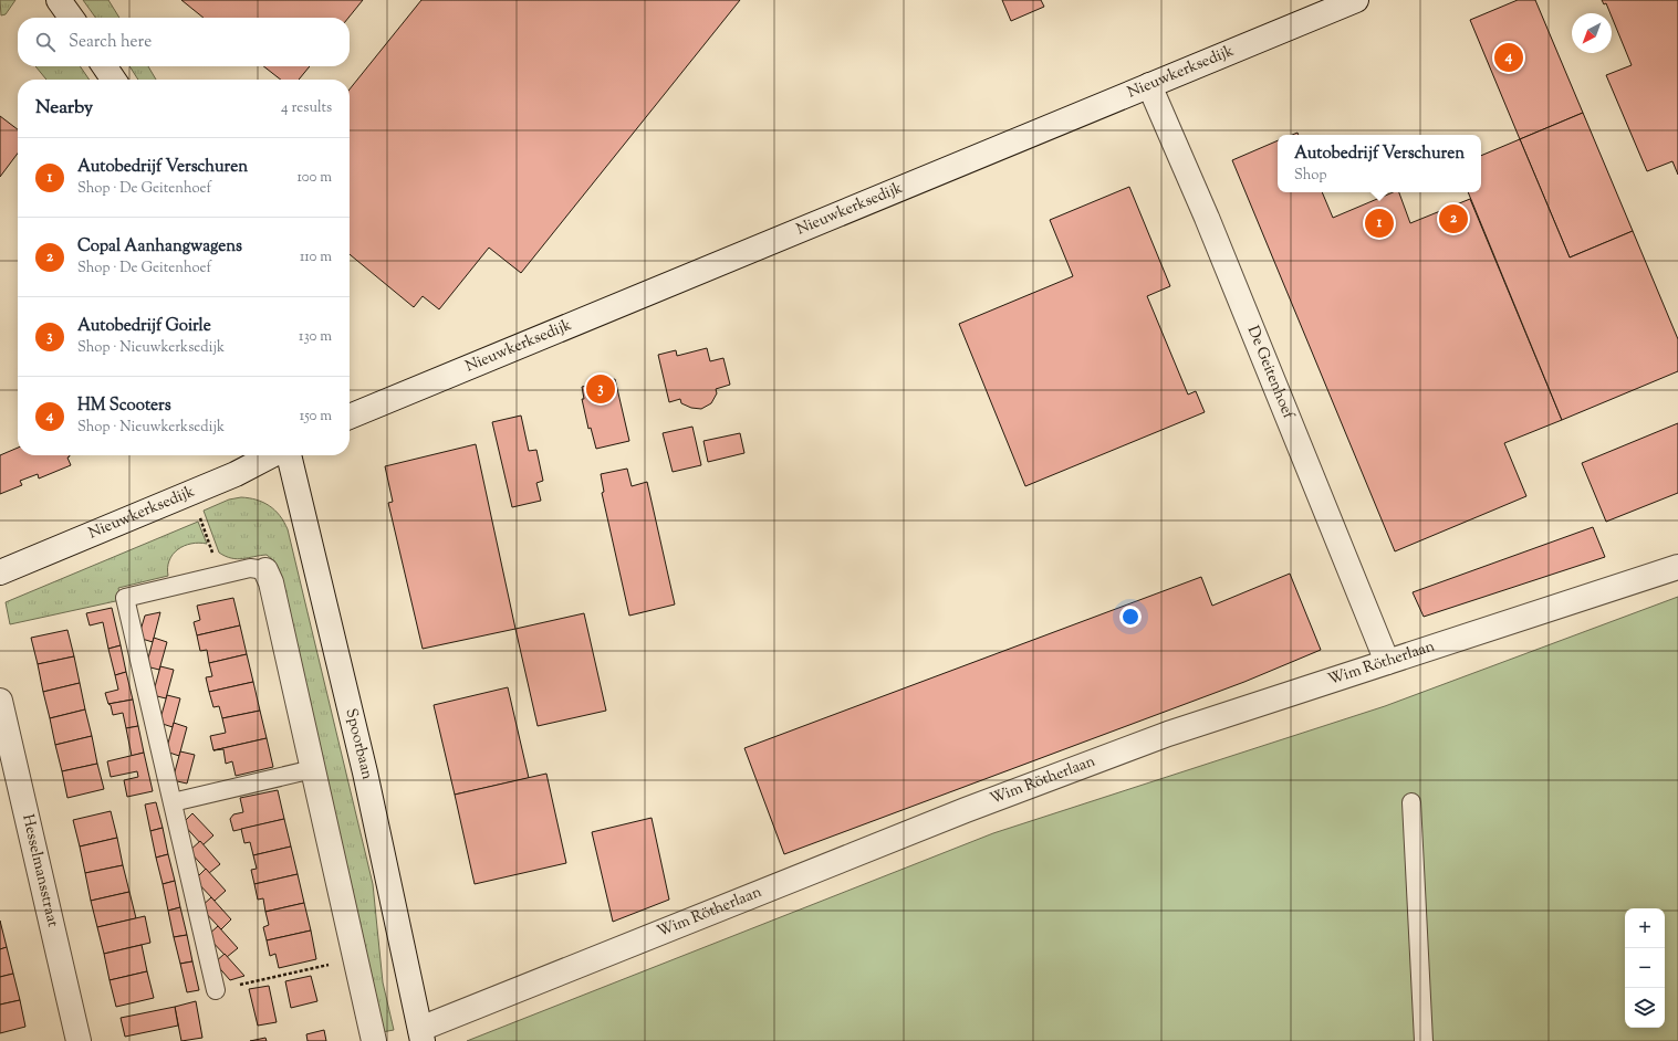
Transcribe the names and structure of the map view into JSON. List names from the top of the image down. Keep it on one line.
{"streets":{"street":["Nieuwkerksedijk","De Geitenhoef","Wim Rötherlaan","Spoorbaan","Hesselmansstraat"]},"crossings":[["Nieuwkerksedijk","De Geitenhoef"],["De Geitenhoef","Wim Rötherlaan"],["Wim Rötherlaan","Spoorbaan"]],"north":"bottom left","page":{"search":"Search here","pins":["4","2","1","3"],"heading":["Nearby","4 results"],"popup":["Autobedrijf Verschuren","Shop"],"list":[{"mark":"1","name":"Autobedrijf Verschuren","note":"Shop · De Geitenhoef","value":"100 m"},{"mark":"2","name":"Copal Aanhangwagens","note":"Shop · De Geitenhoef","value":"110 m"},{"mark":"3","name":"Autobedrijf Goirle","note":"Shop · Nieuwkerksedijk","value":"130 m"},{"mark":"4","name":"HM Scooters","note":"Shop · Nieuwkerksedijk","value":"150 m"}],"map_buttons":["+","−"]}}
